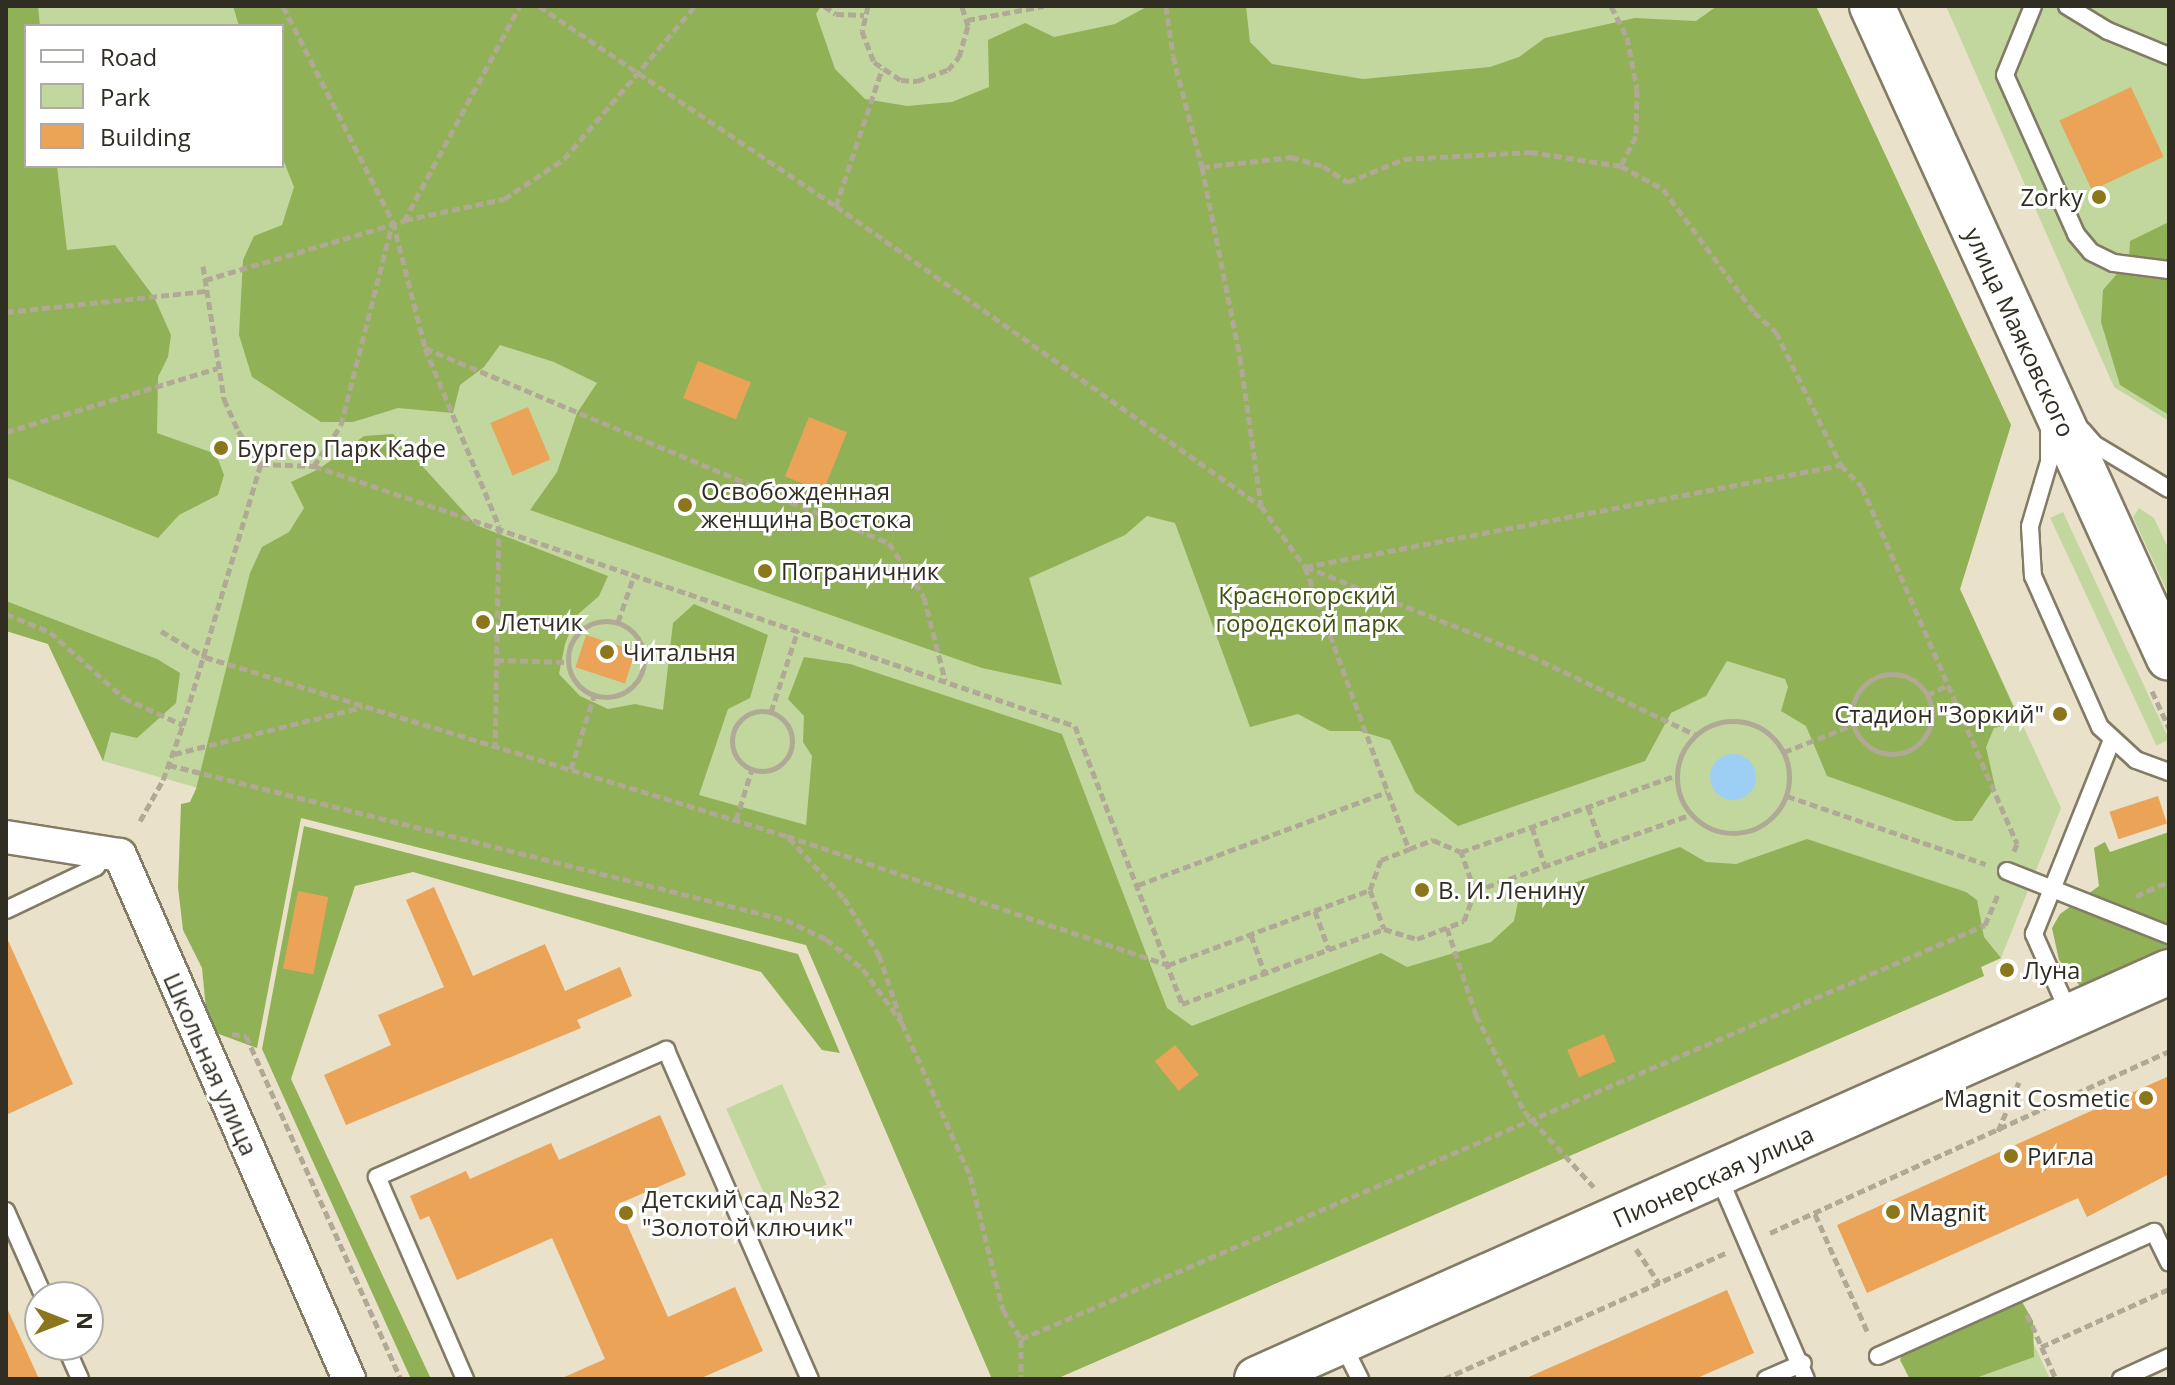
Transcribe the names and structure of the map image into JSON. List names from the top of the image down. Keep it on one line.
{"streets":{"street":["улица Маяковского","Школьная улица","Пионерская улица"]},"parks":["Красногорский городской парк"],"places":["Zorky","Бургер Парк Кафе","Освобожденная женщина Востока","Пограничник","Летчик","Читальня","Стадион \"Зоркий\"","В. И. Ленину","Луна","Magnit Cosmetic","Ригла","Magnit","Детский сад №32 \"Золотой ключик\""],"legend":["Road","Park","Building"],"north":"right"}
